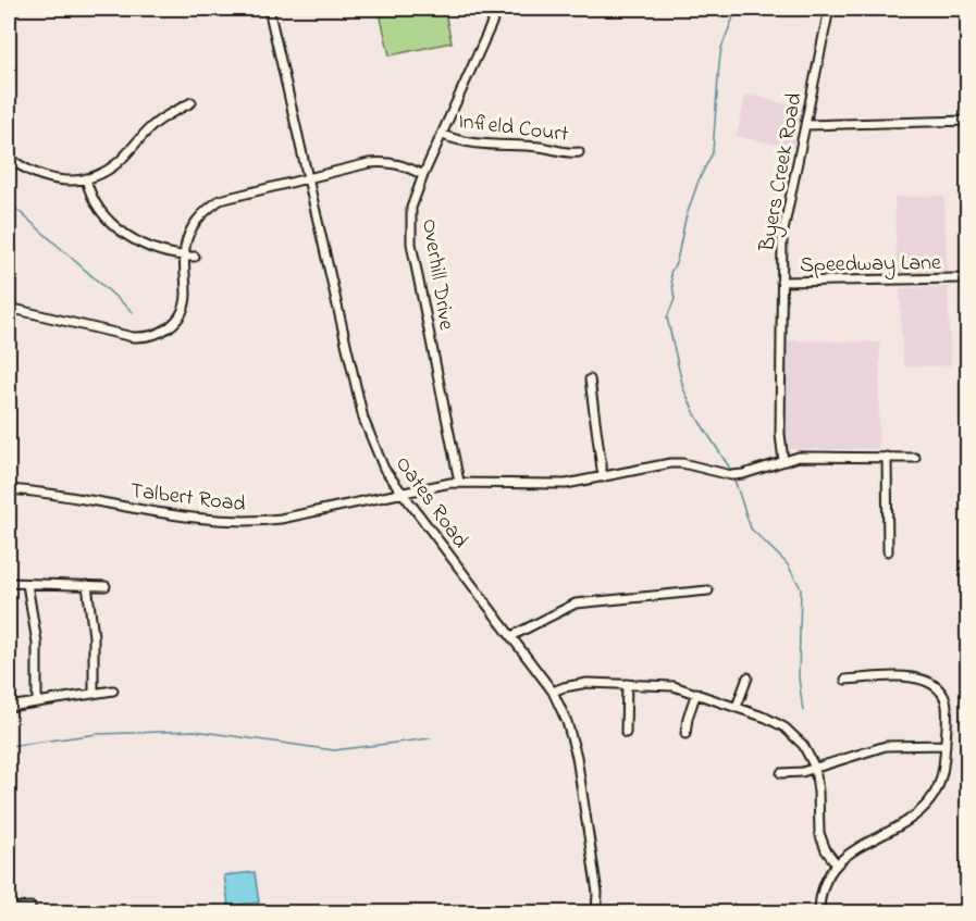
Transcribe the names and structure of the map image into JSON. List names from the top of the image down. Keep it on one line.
{"streets":{"street":["Infield Court","Byers Creek Road","Speedway Lane","Overhill Drive","Talbert Road","Oates Road"]},"crossings":[["Infield Court","Overhill Drive"],["Byers Creek Road","Speedway Lane"],["Byers Creek Road","Talbert Road"],["Overhill Drive","Talbert Road"],["Talbert Road","Oates Road"]]}
